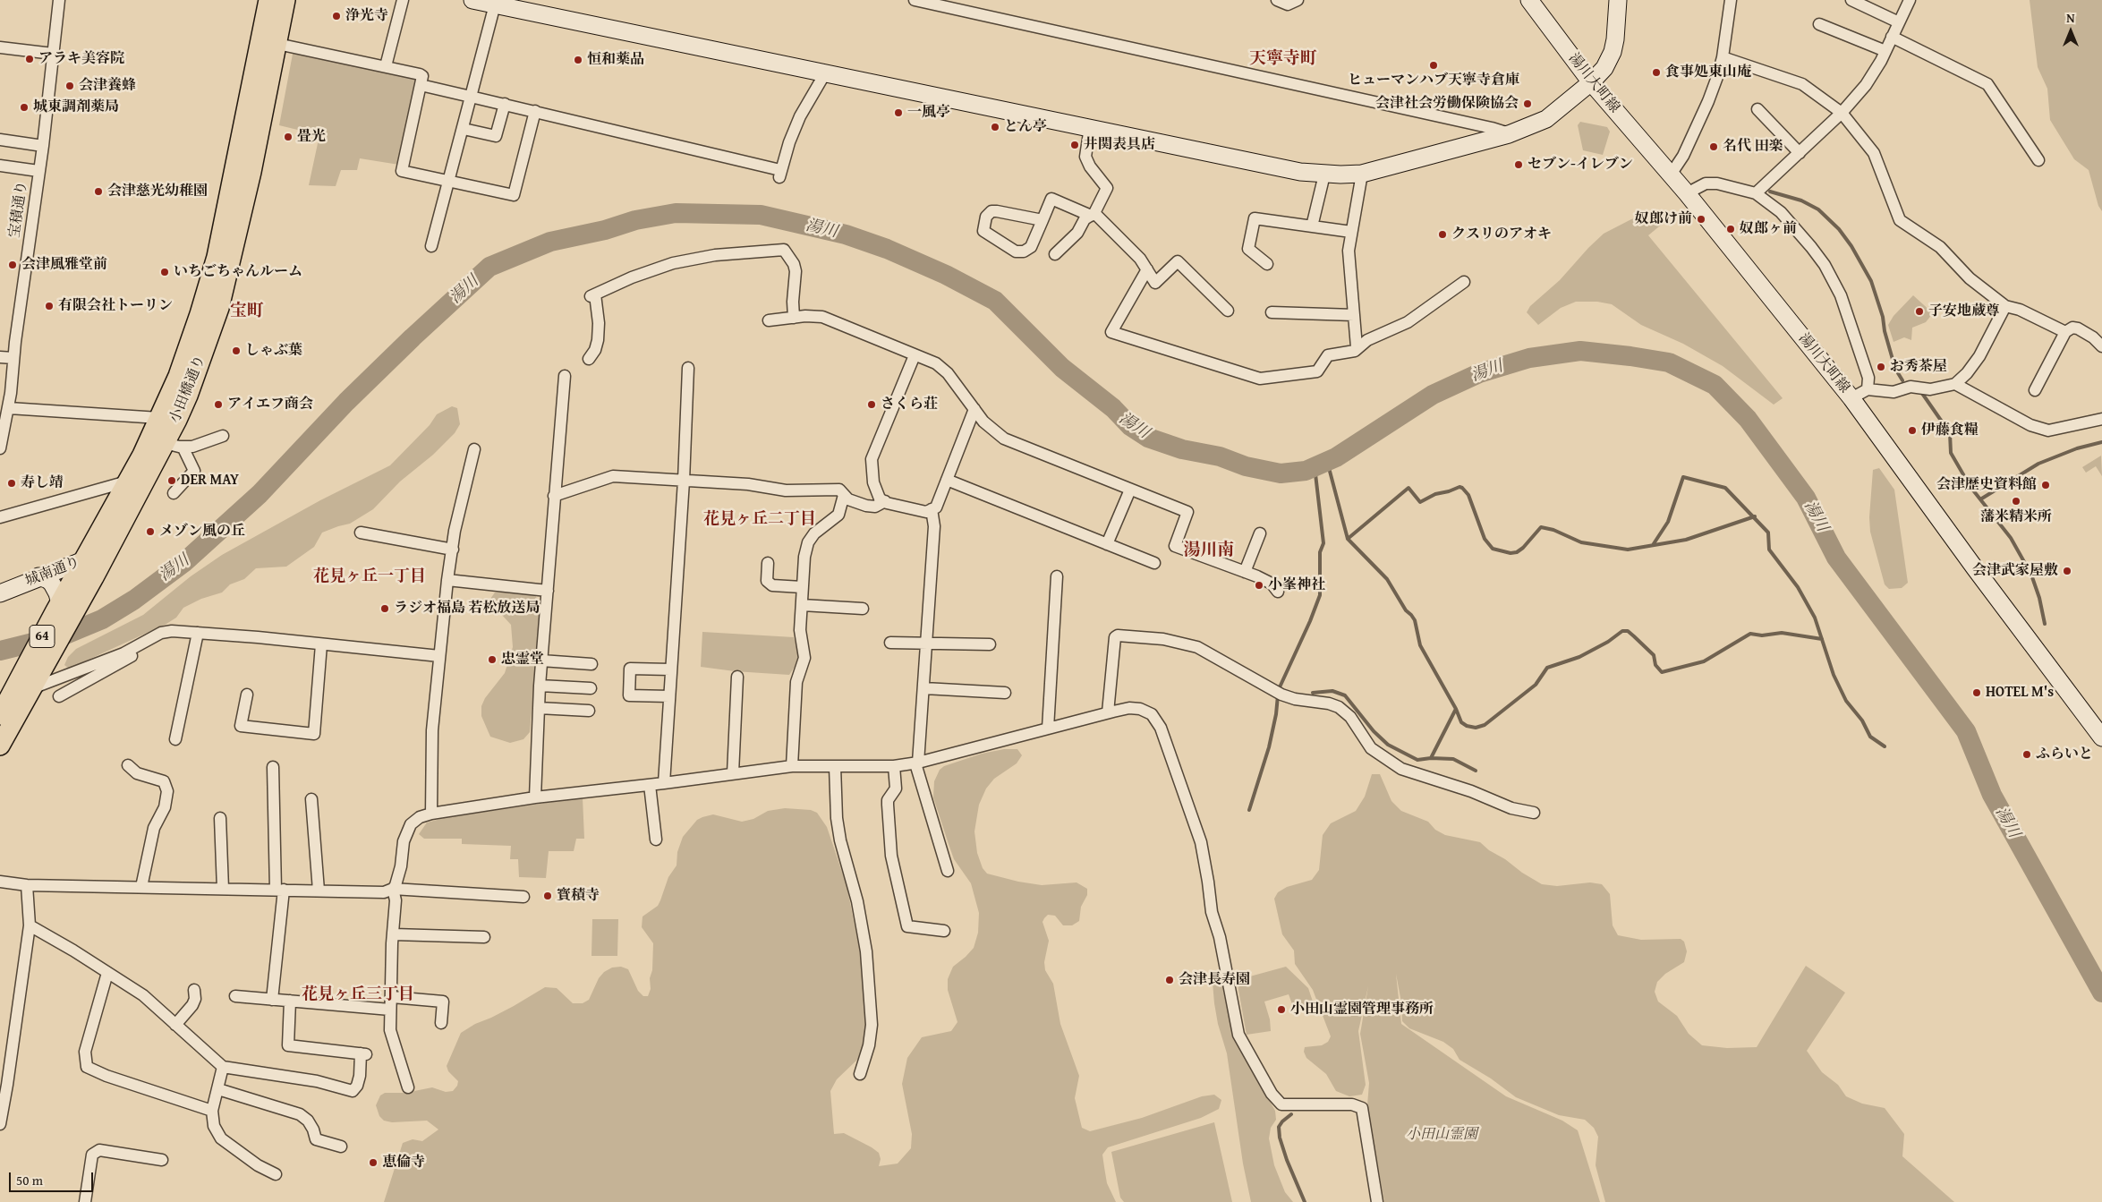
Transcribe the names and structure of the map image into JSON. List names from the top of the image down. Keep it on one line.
{"streets":{"main road":["小田橋通り","64"],"street":["湯川大町線","宝積通り","城南通り"]},"crossings":[["小田橋通り","城南通り"]],"districts":["天寧寺町","宝町","花見ヶ丘二丁目","湯川南","花見ヶ丘一丁目","花見ヶ丘三丁目"],"water":["湯川"],"parks":["小田山霊園"],"places":["浄光寺","アラキ美容院","恒和薬品","ヒューマンハブ天寧寺倉庫","食事処東山庵","会津養蜂","会津社会労働保険協会","城東調剤薬局","一風亭","とん亭","畳光","井関表具店","名代 田楽","セブン-イレブン","会津慈光幼稚園","奴郎け前","奴郎ヶ前","クスリのアオキ","会津風雅堂前","いちごちゃんルーム","有限会社トーリン","子安地蔵尊","しゃぶ葉","お秀茶屋","アイエフ商会","さくら荘","伊藤食糧","DER MAY","寿し靖","会津歴史資料館","藩米精米所","メゾン風の丘","会津武家屋敷","小峯神社","ラジオ福島 若松放送局","忠霊堂","HOTEL M's","ふらいと","寳積寺","会津長寿園","小田山霊園管理事務所","恵倫寺"],"scale_bar":"50 m","north":"top"}
